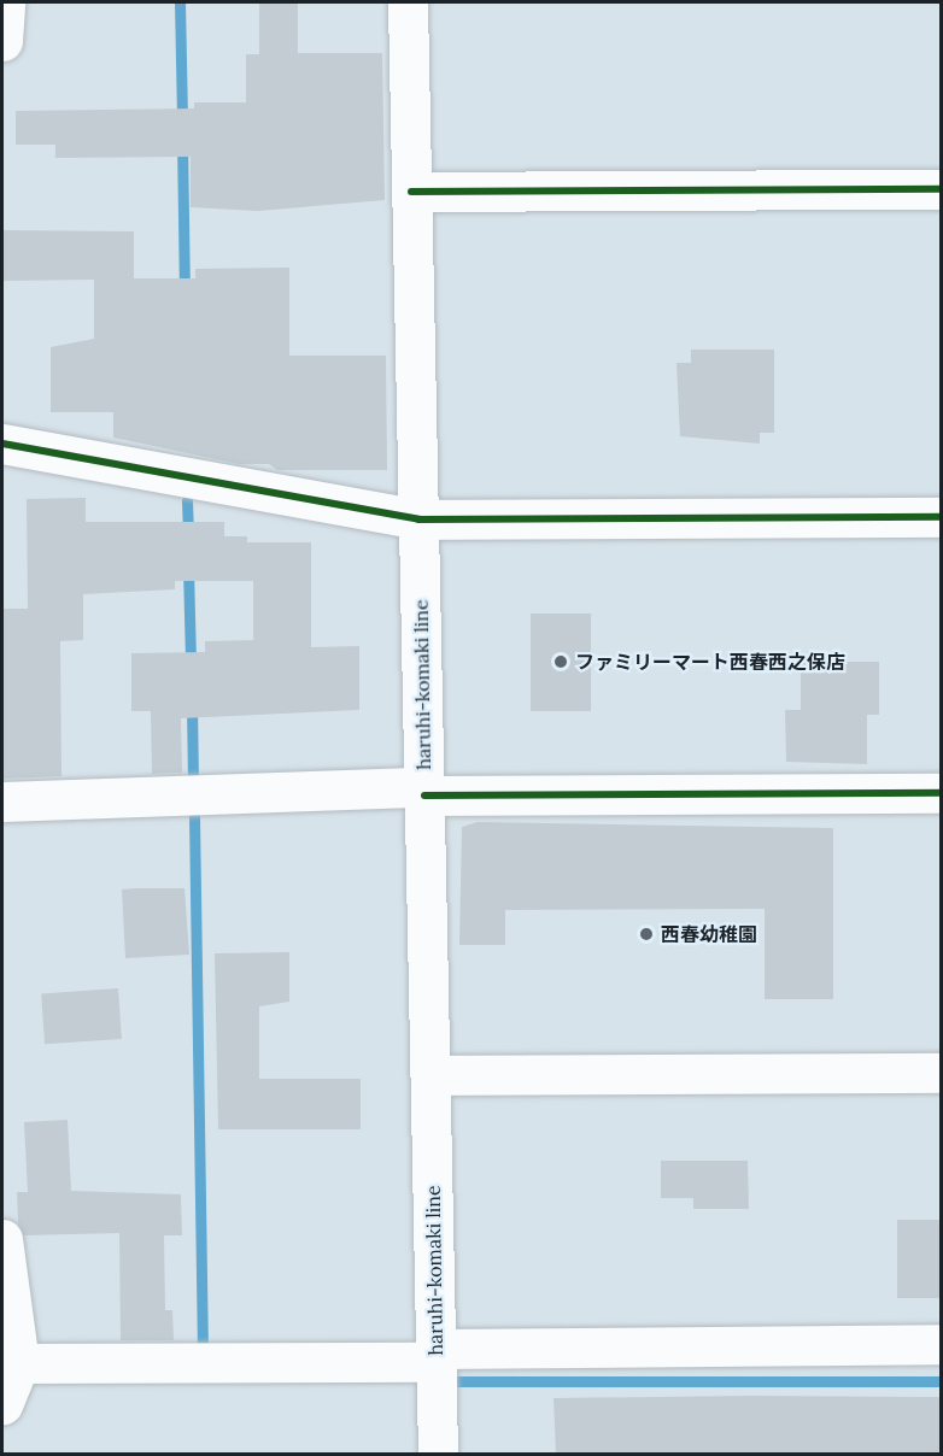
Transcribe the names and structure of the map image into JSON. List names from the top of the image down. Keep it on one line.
{"streets":{"street":["haruhi-komaki line"]},"places":["ファミリーマート西春西之保店","西春幼稚園"]}
